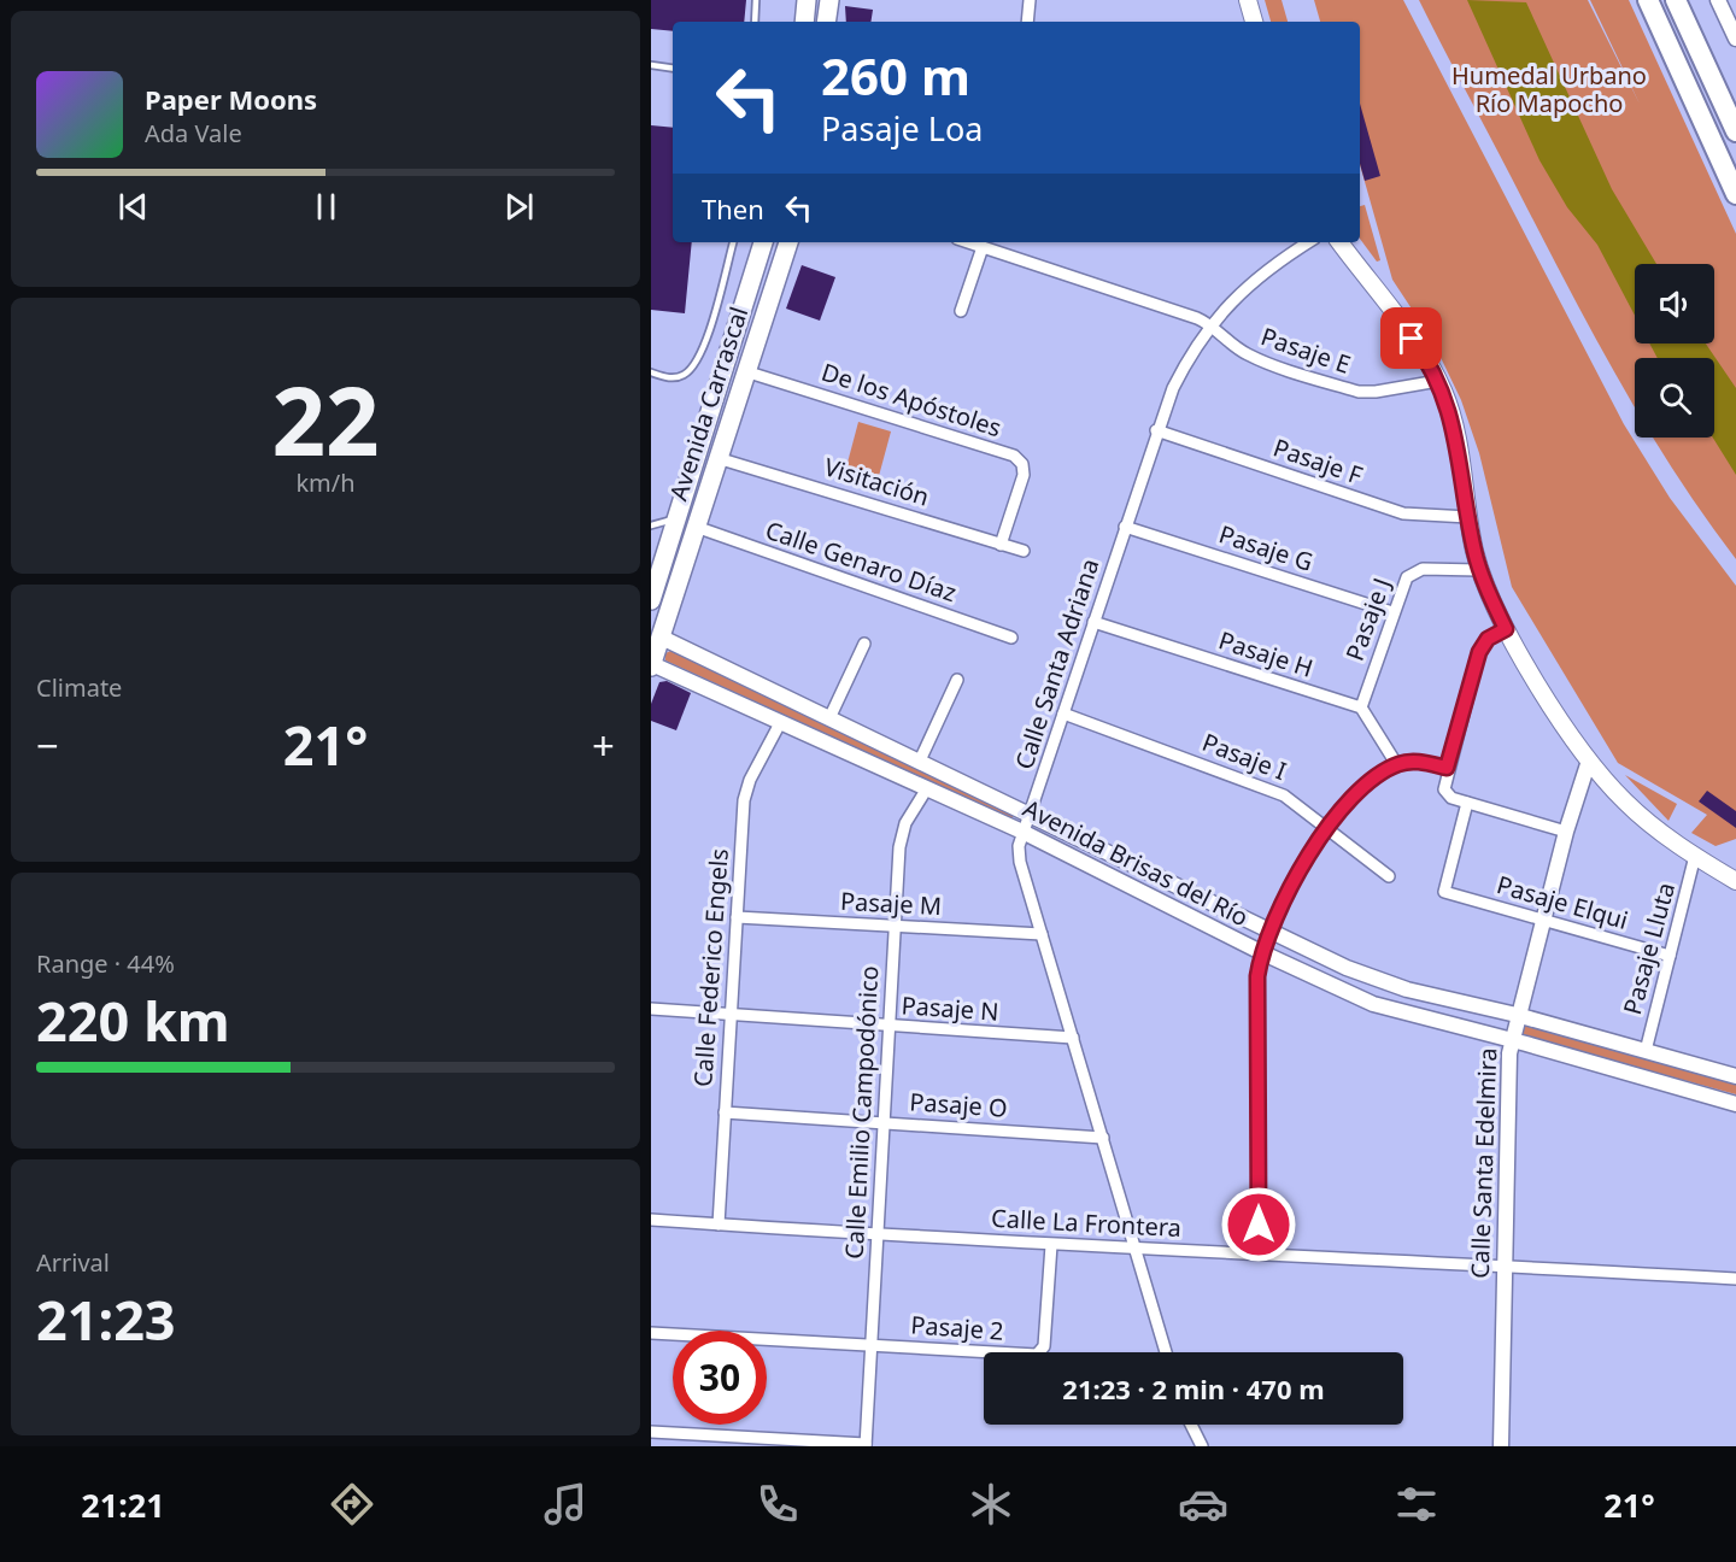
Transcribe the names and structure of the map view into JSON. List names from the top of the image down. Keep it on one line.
{"streets":{"main road":["Avenida Carrascal"],"street":["Pasaje E","De los Apóstoles","Pasaje F","Visitación","Pasaje G","Calle Genaro Díaz","Pasaje J","Pasaje H","Calle Santa Adriana","Pasaje I","Avenida Brisas del Río","Pasaje Elqui","Pasaje M","Pasaje Lluta","Calle Federico Engels","Pasaje N","Pasaje O","Calle Emilio Campodónico","Calle Santa Edelmira","Calle La Frontera","Pasaje 2"]},"crossings":[["Pasaje E","Calle Santa Adriana"],["De los Apóstoles","Avenida Carrascal"],["De los Apóstoles","Visitación"],["Avenida Carrascal","Visitación"],["Avenida Carrascal","Calle Genaro Díaz"],["Avenida Carrascal","Avenida Brisas del Río"],["Pasaje F","Calle Santa Adriana"],["Pasaje G","Pasaje J"],["Pasaje G","Calle Santa Adriana"],["Pasaje J","Pasaje H"],["Pasaje H","Calle Santa Adriana"],["Calle Santa Adriana","Pasaje I"],["Calle Santa Adriana","Avenida Brisas del Río"],["Calle Santa Adriana","Pasaje M"],["Calle Santa Adriana","Pasaje N"],["Calle Santa Adriana","Pasaje O"],["Calle Santa Adriana","Calle La Frontera"],["Avenida Brisas del Río","Pasaje Lluta"],["Avenida Brisas del Río","Calle Federico Engels"],["Avenida Brisas del Río","Calle Emilio Campodónico"],["Avenida Brisas del Río","Calle Santa Edelmira"],["Pasaje Elqui","Pasaje Lluta"],["Pasaje Elqui","Calle Santa Edelmira"],["Pasaje M","Calle Federico Engels"],["Pasaje M","Calle Emilio Campodónico"],["Calle Federico Engels","Pasaje N"],["Calle Federico Engels","Pasaje O"],["Calle Federico Engels","Calle La Frontera"],["Pasaje N","Calle Emilio Campodónico"],["Pasaje O","Calle Emilio Campodónico"],["Calle Emilio Campodónico","Calle La Frontera"],["Calle Emilio Campodónico","Pasaje 2"],["Calle Santa Edelmira","Calle La Frontera"],["Calle La Frontera","Pasaje 2"]],"parks":["Humedal Urbano Río Mapocho"],"page":{"turn":["260 m","Pasaje Loa"],"song":["Paper Moons","Ada Vale"],"then":"Then","tile":[["22","km/h"],"Climate",["Range · 44%","220 km"],["Arrival","21:23"]],"heat":["−","21°","+"],"limit":"30","trip":"21:23 · 2 min · 470 m","tabs":["21:21","21°"]}}
